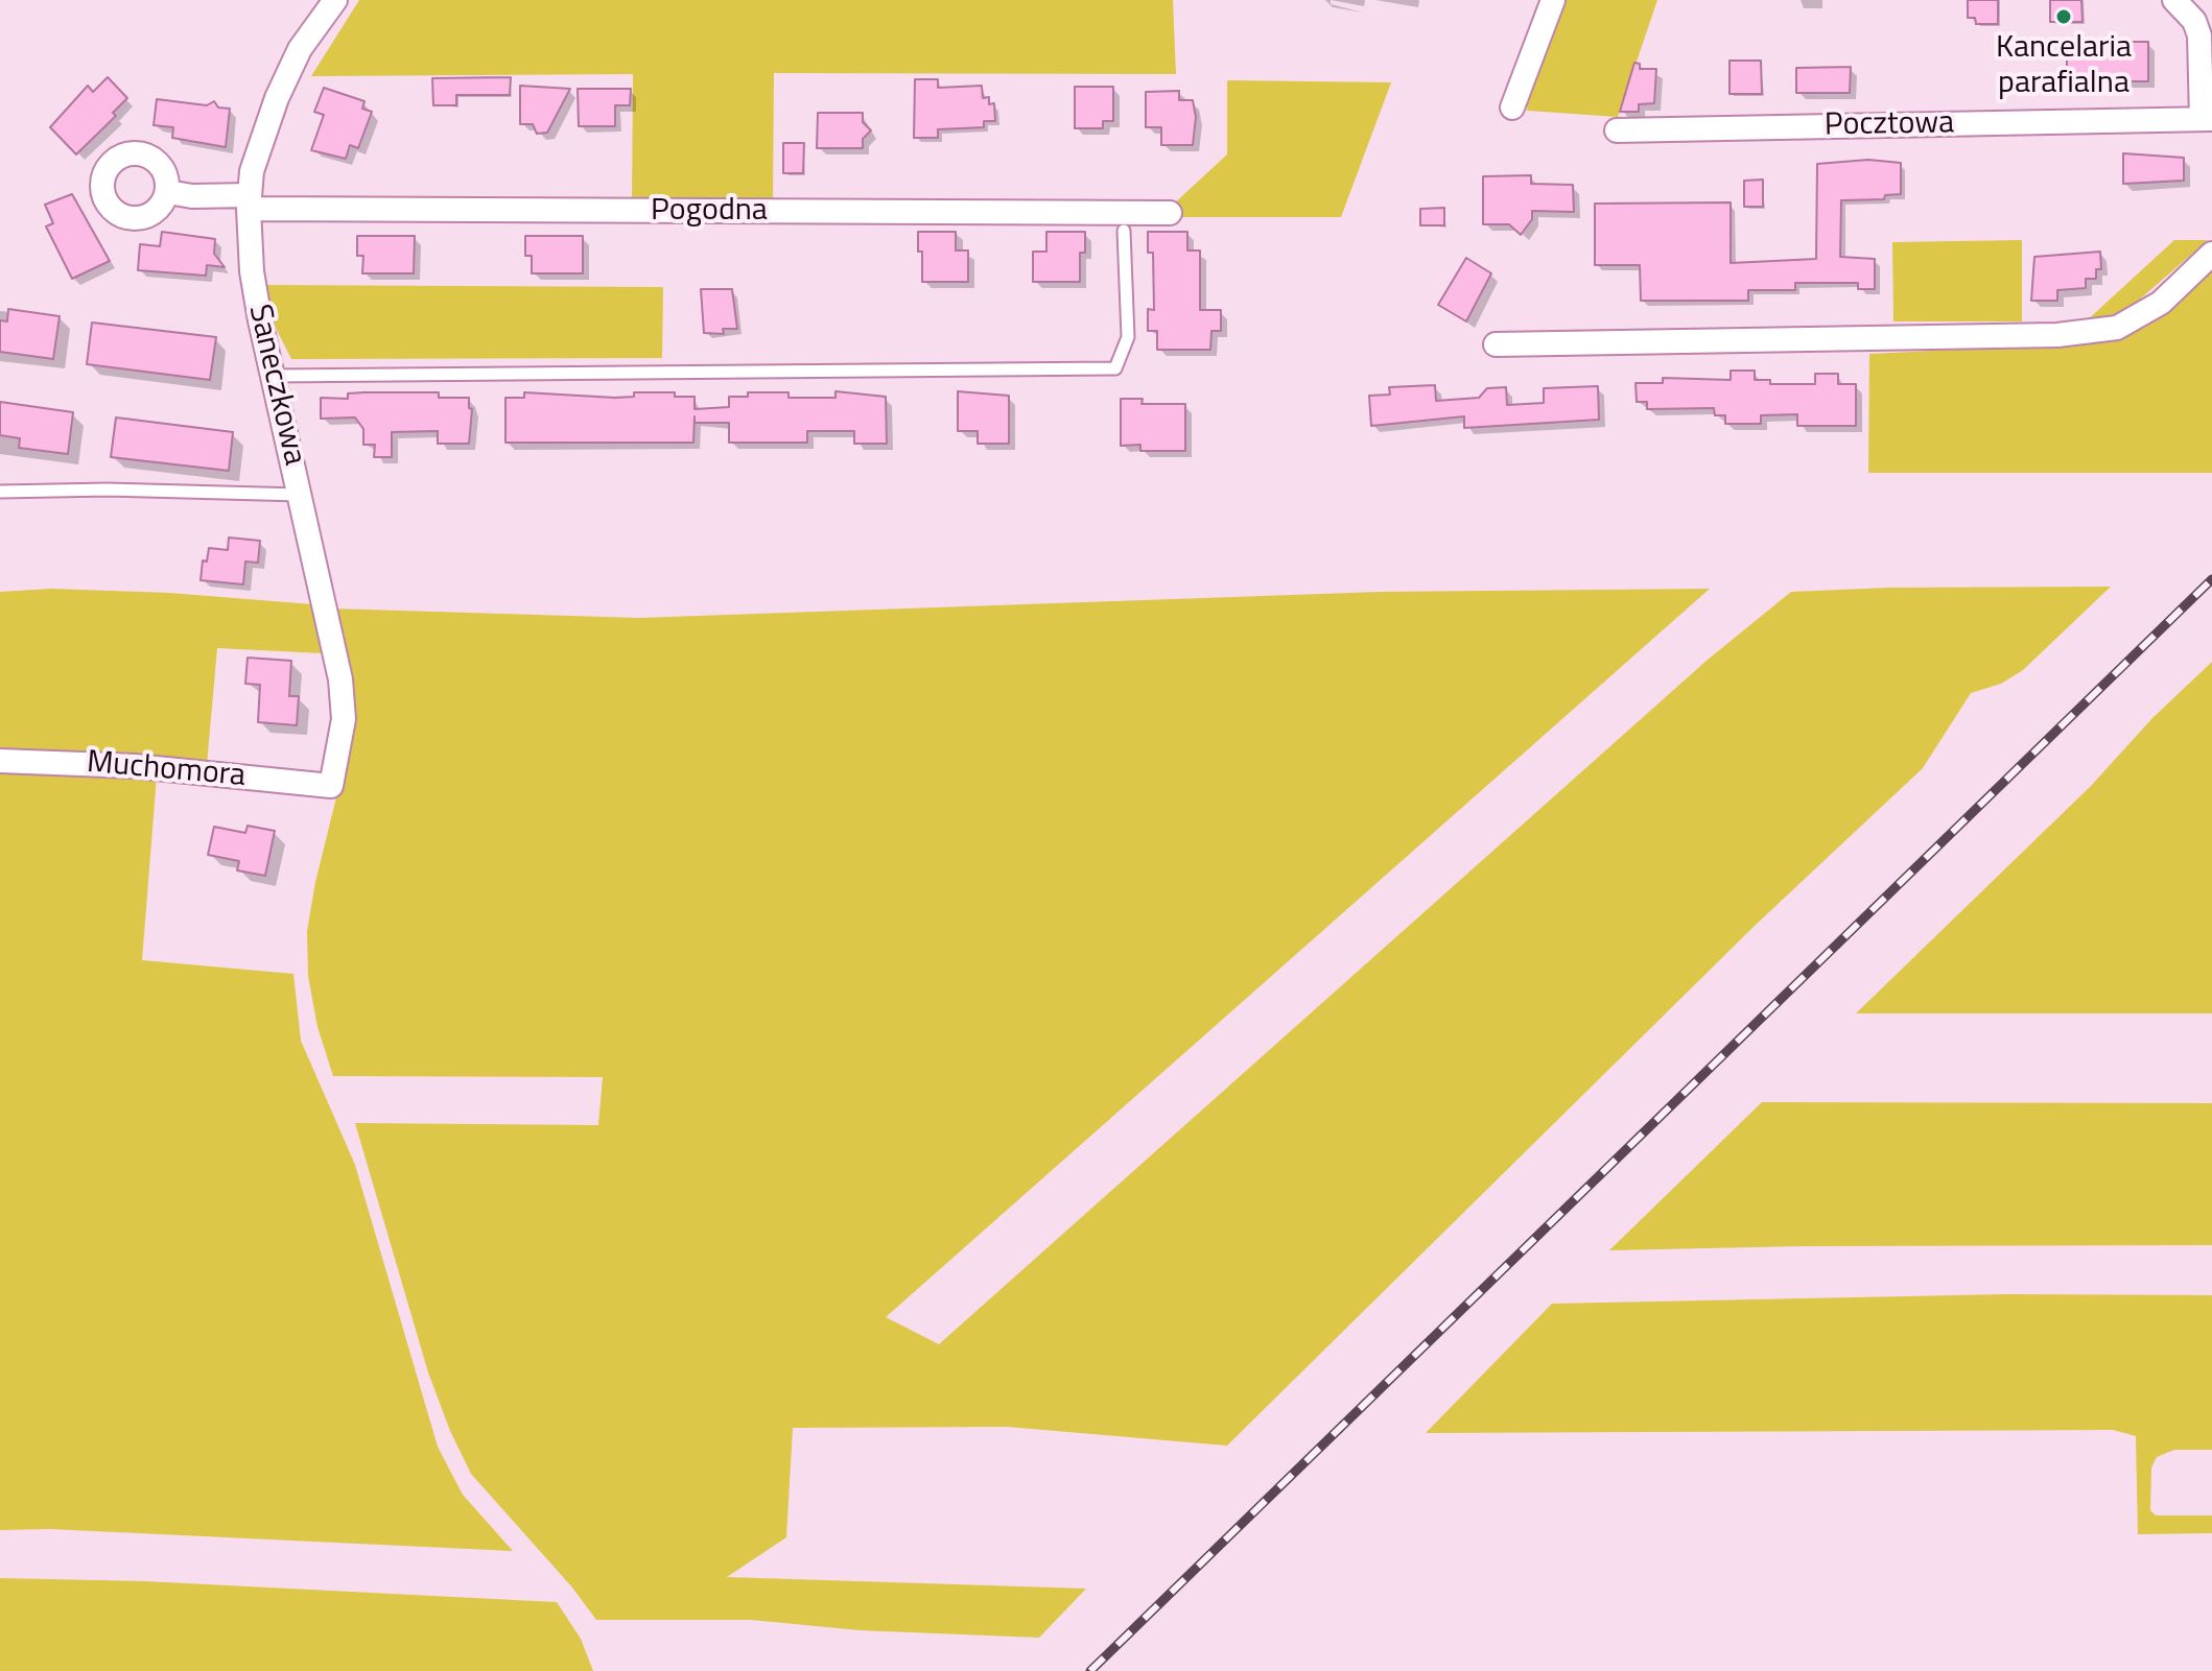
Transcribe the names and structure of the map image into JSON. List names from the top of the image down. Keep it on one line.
{"streets":{"street":["Pocztowa","Pogodna","Saneczkowa","Muchomora"]},"crossings":[["Pogodna","Saneczkowa"],["Saneczkowa","Muchomora"]],"places":["Kancelaria parafialna"]}
